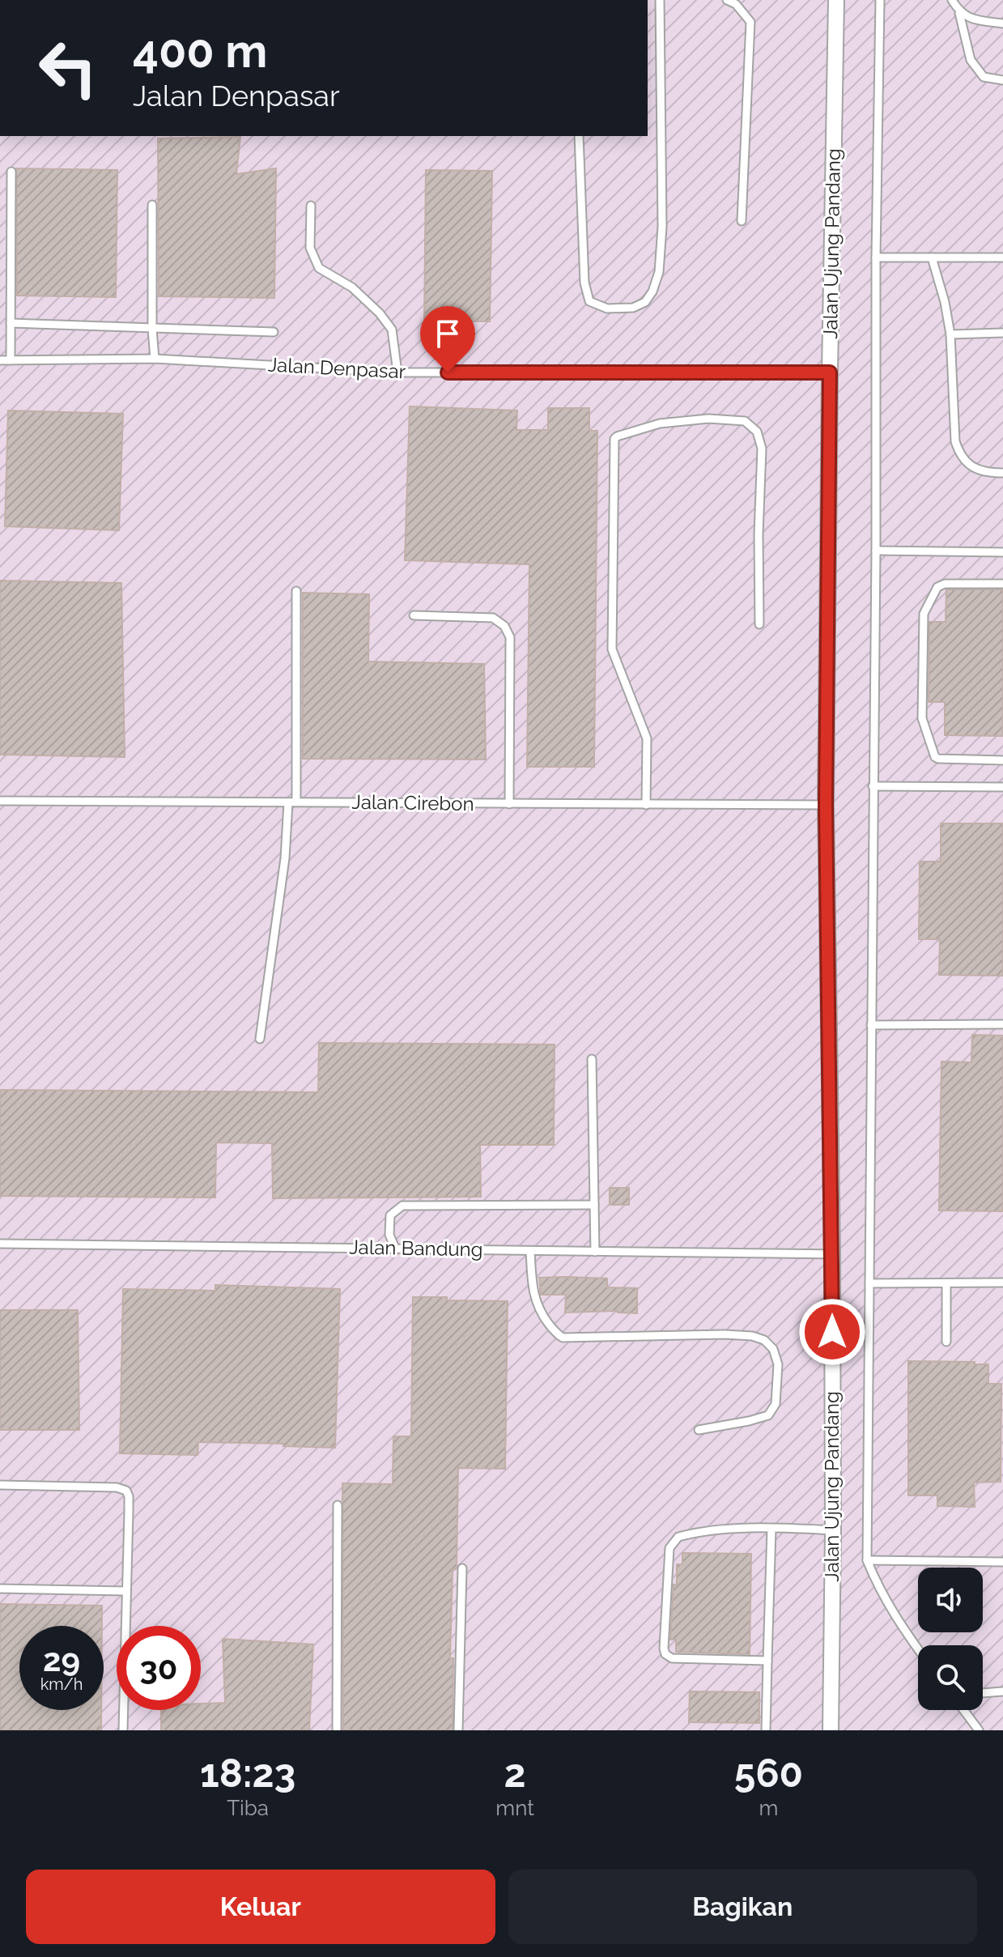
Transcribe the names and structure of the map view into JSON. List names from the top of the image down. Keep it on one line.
{"streets":{"street":["Jalan Ujung Pandang"],"lane":["Jalan Denpasar","Jalan Cirebon","Jalan Bandung"]},"crossings":[["Jalan Ujung Pandang","Jalan Denpasar"],["Jalan Ujung Pandang","Jalan Cirebon"],["Jalan Ujung Pandang","Jalan Bandung"]],"page":{"turn":["400 m","Jalan Denpasar"],"speed":"29 km/h","limit":"30","eta":["18:23","Tiba","2","mnt","560","m"],"buttons":["Keluar","Bagikan"]}}
